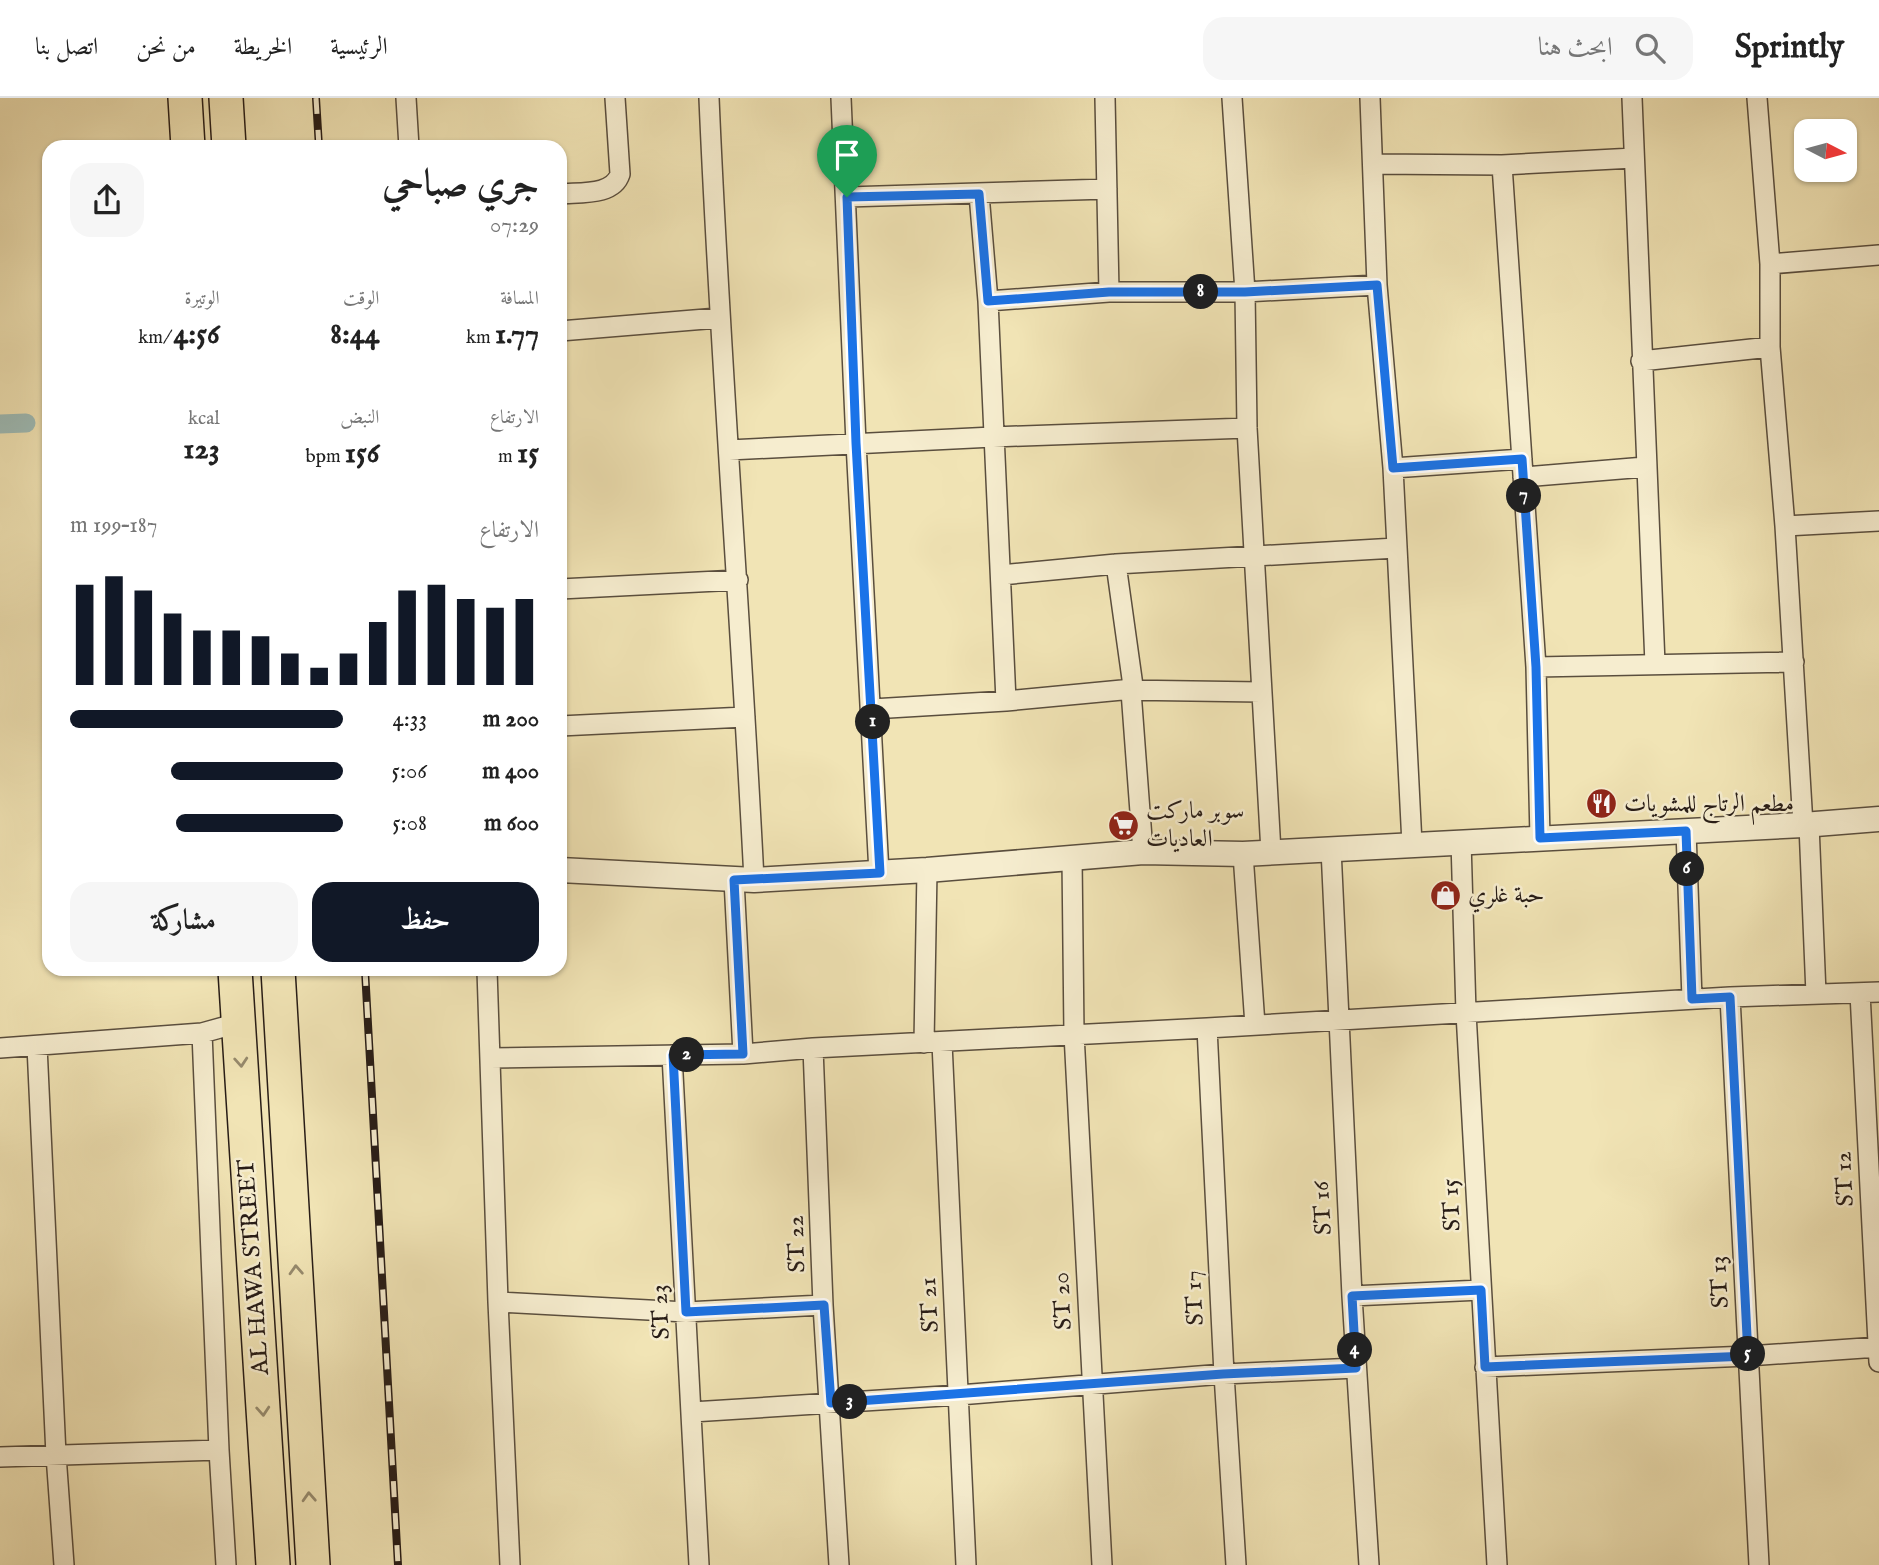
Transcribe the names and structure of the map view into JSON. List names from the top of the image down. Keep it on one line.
{"streets":{"highway":["AL HAWA STREET"],"street":["ST 12","ST 15","ST 16","ST 22","ST 13","ST 17","ST 20","ST 21","ST 23"]},"places":{"restaurant":["مطعم الرتاج للمشويات"],"supermarket":["سوبر ماركت العاديات"],"shop":["حبة غلري"]},"north":"right","page":{"header":"Sprintly","search":"ابحث هنا","nav":["الرئيسية","الخريطة","من نحن","اتصل بنا"],"heading":["جري صباحي","07:29"],"stats":[["المسافة","1.77 km"],["الوقت","8:44"],["الوتيرة","4:56 /km"],["الارتفاع","15 m"],["النبض","156 bpm"],["kcal","123"]],"pins":["8","7","1","6","2","4","5","3"],"chart":["الارتفاع","187–199 m"],"list":[{"name":"200 m","note":"4:33"},{"name":"400 m","note":"5:06"},{"name":"600 m","note":"5:08"}],"buttons":["حفظ","مشاركة"]}}
